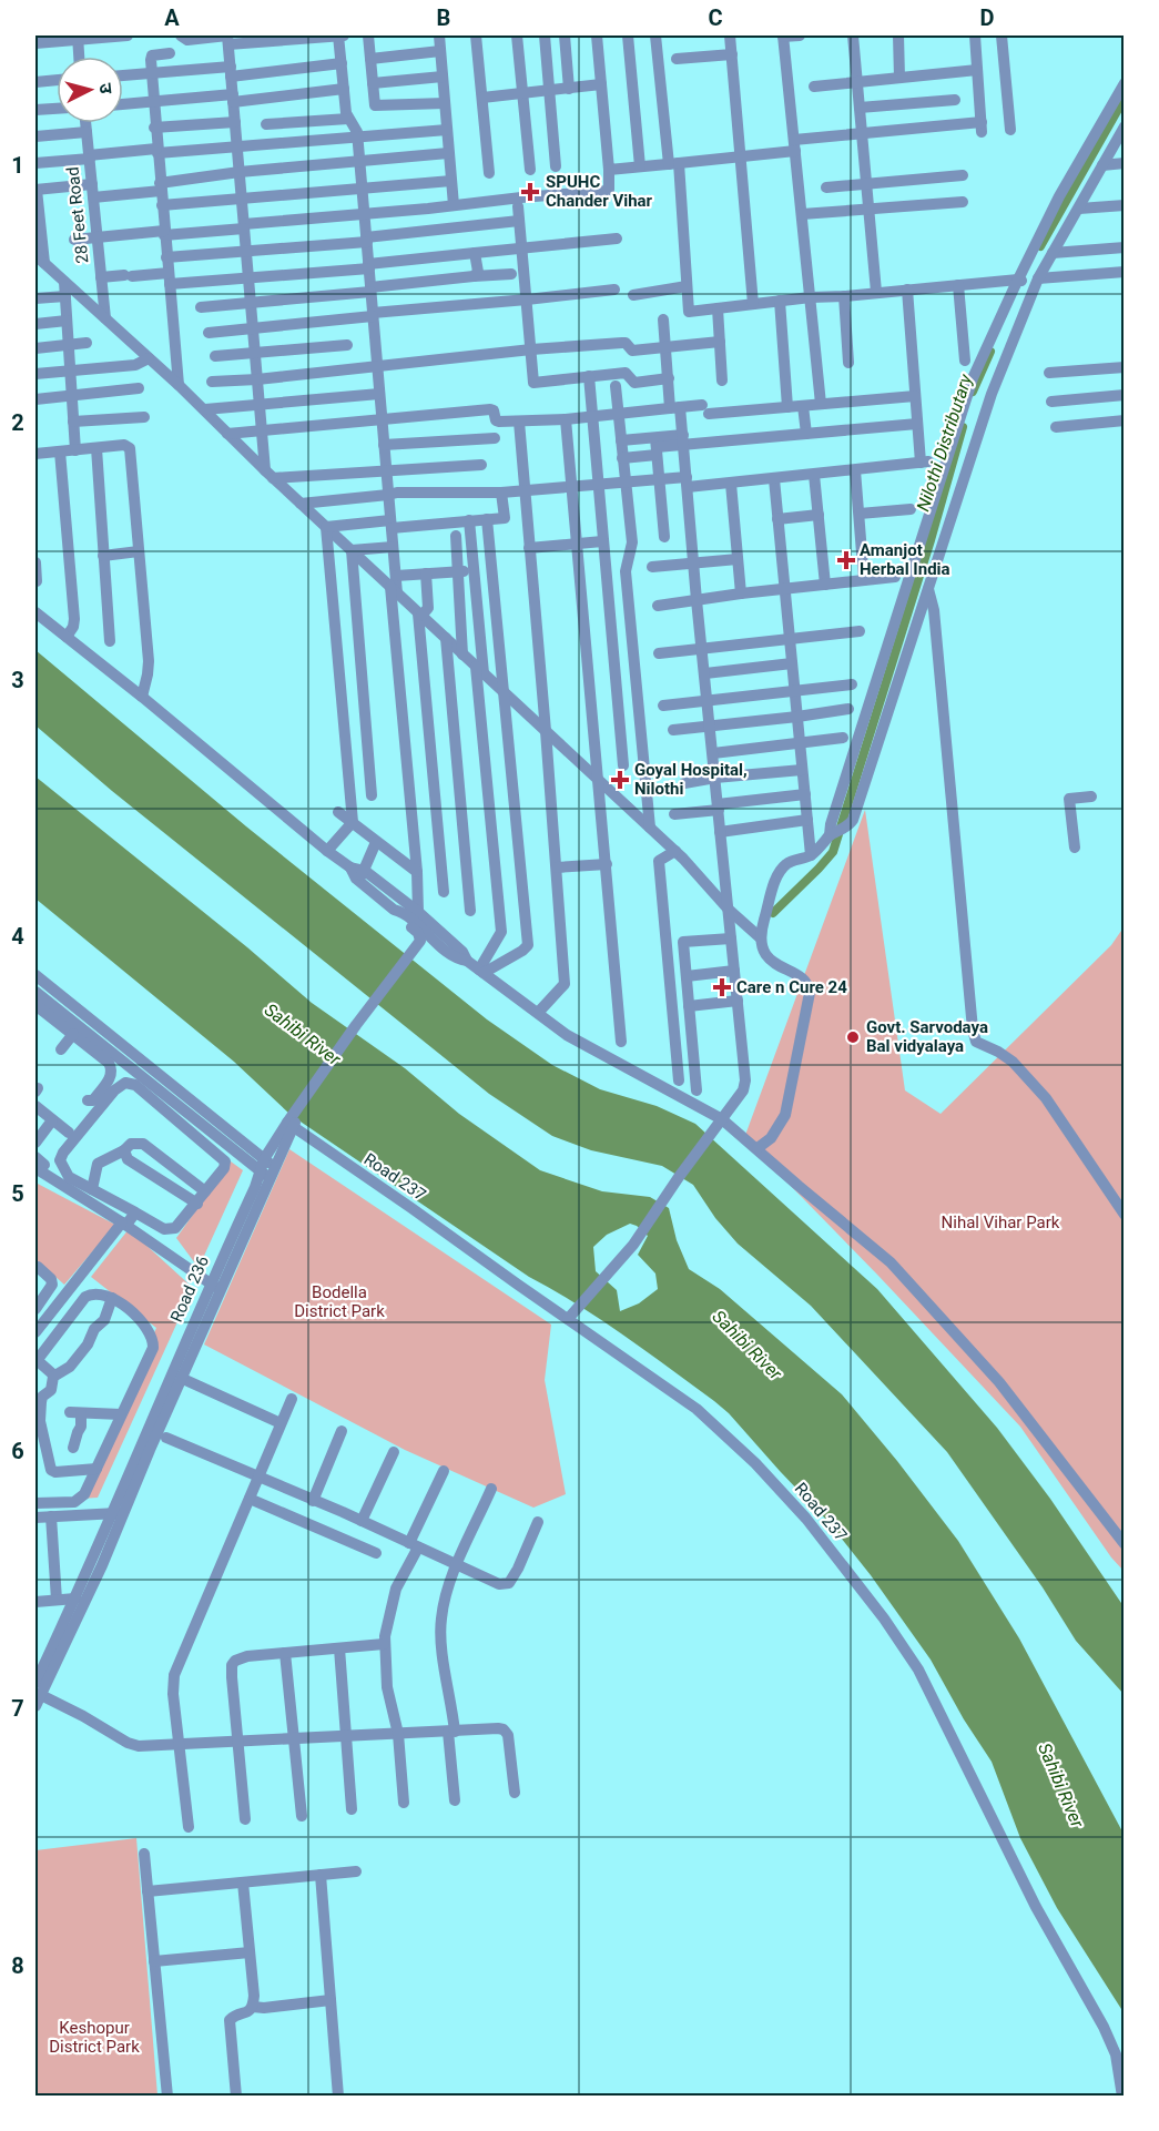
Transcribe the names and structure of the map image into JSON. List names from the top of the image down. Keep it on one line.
{"streets":{"street":["28 Feet Road","Road 237","Road 236"]},"crossings":[["Road 237","Road 236"]],"water":["Nilothi Distributary","Sahibi River"],"parks":["Nihal Vihar Park","Bodella District Park","Keshopur District Park"],"places":{"health":["SPUHC Chander Vihar","Amanjot Herbal India","Goyal Hospital, Nilothi","Care n Cure 24"],"other":["Govt. Sarvodaya Bal vidyalaya"]},"north":"right","grid":{"columns":["A","B","C","D"],"rows":["1","2","3","4","5","6","7","8"]}}
